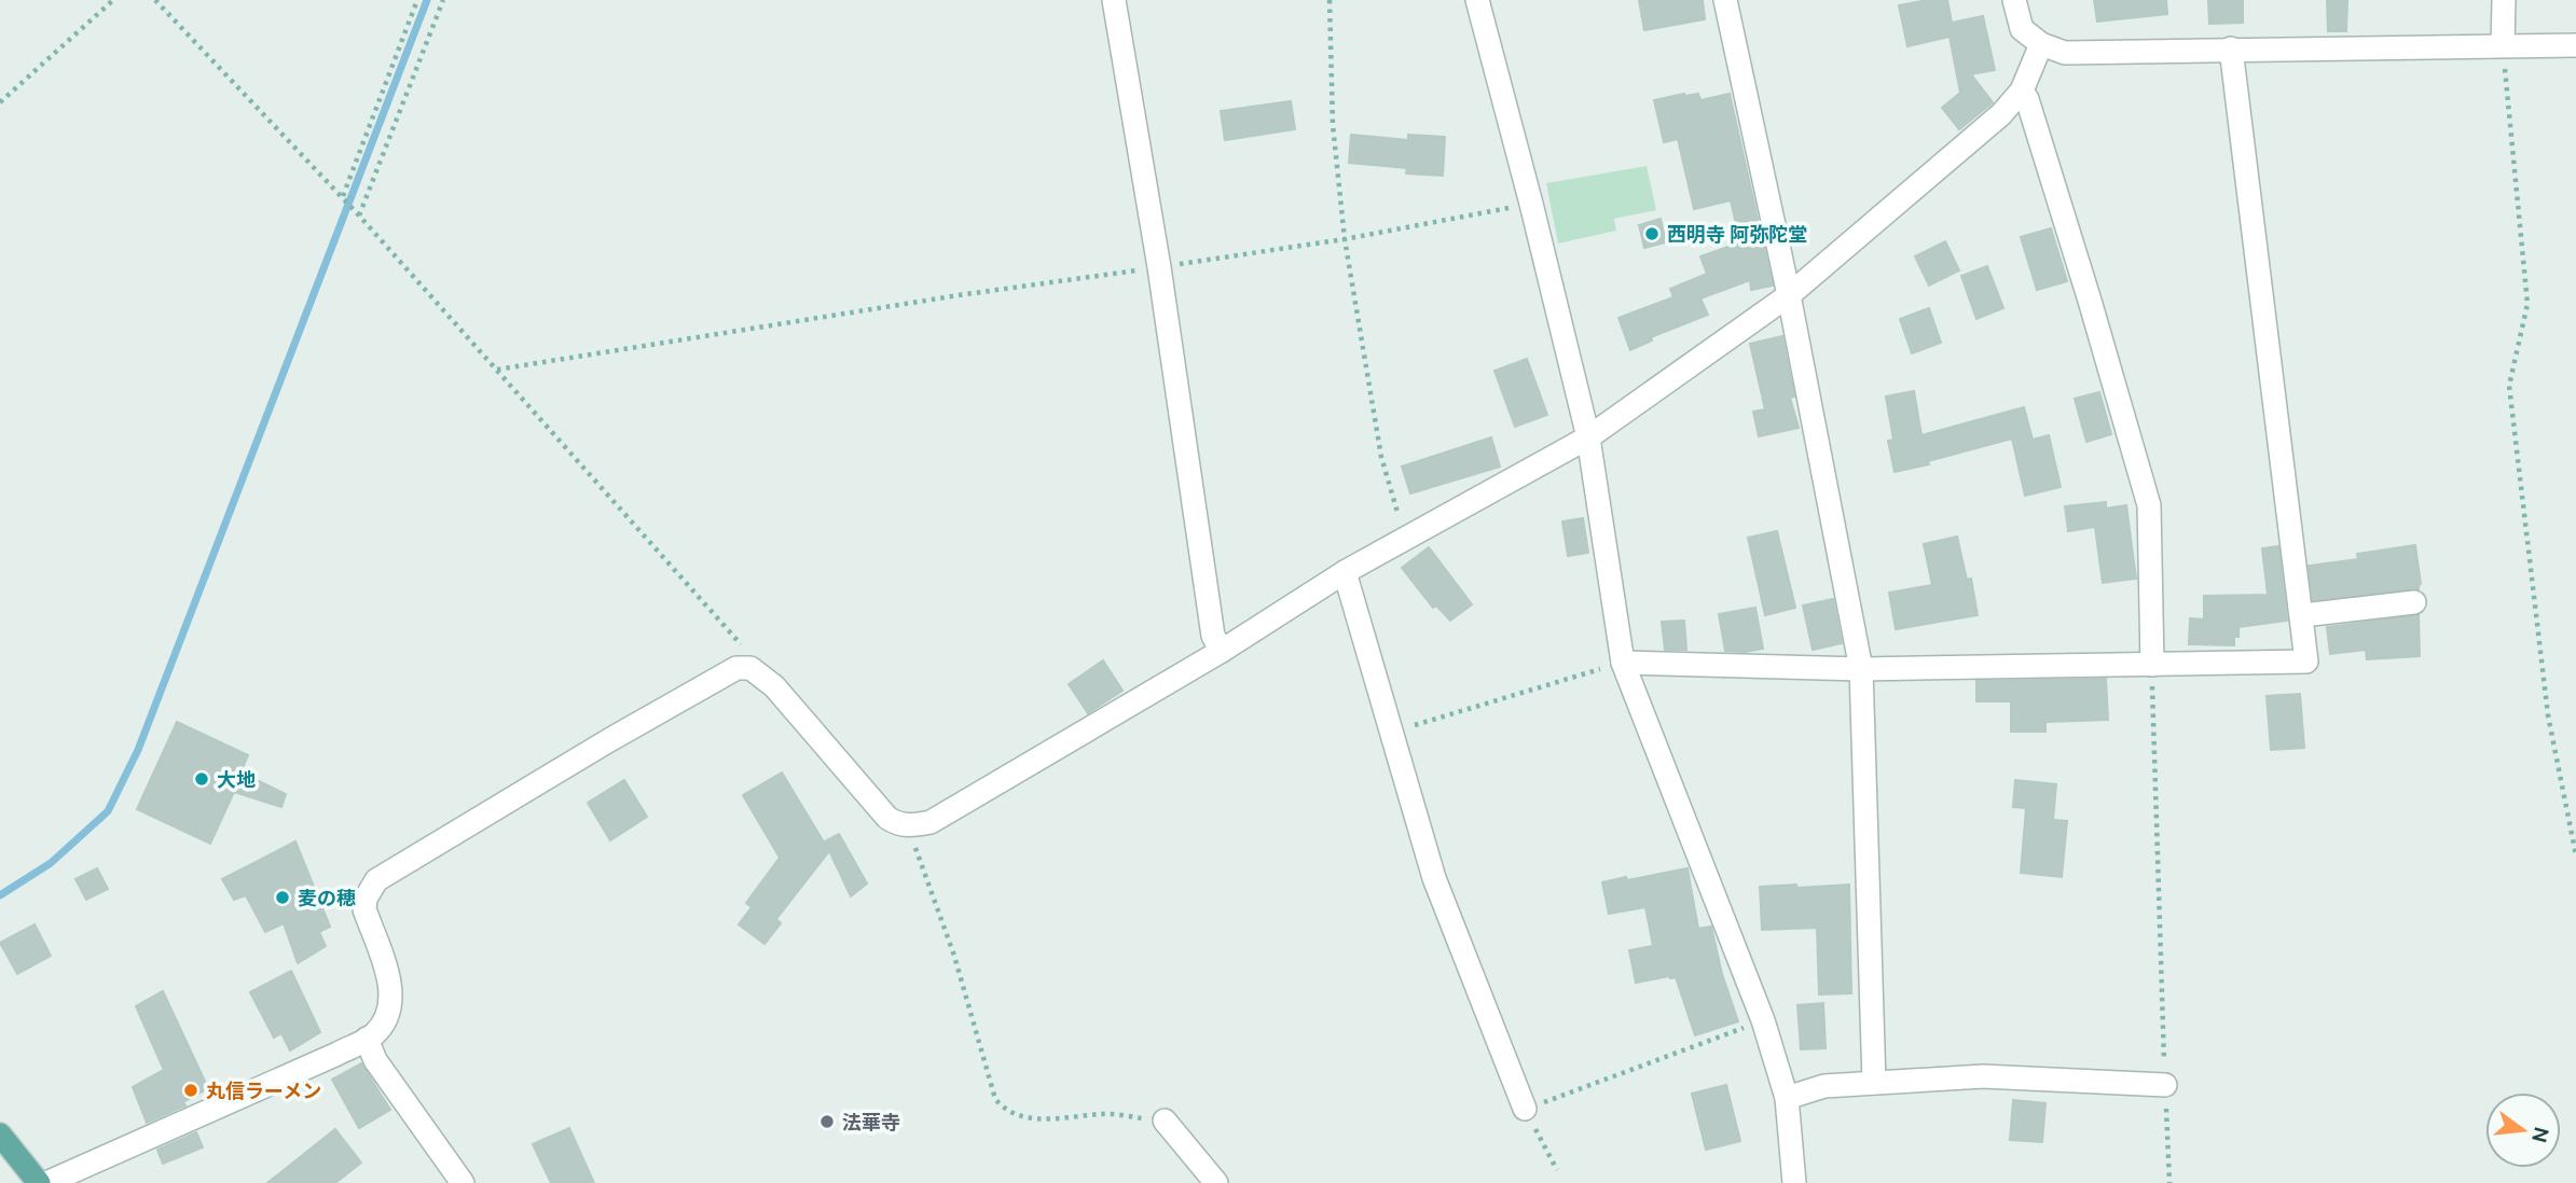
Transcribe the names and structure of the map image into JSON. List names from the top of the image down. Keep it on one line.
{"places":["西明寺 阿弥陀堂","大地","麦の穂","丸信ラーメン","法華寺"],"north":"right"}
